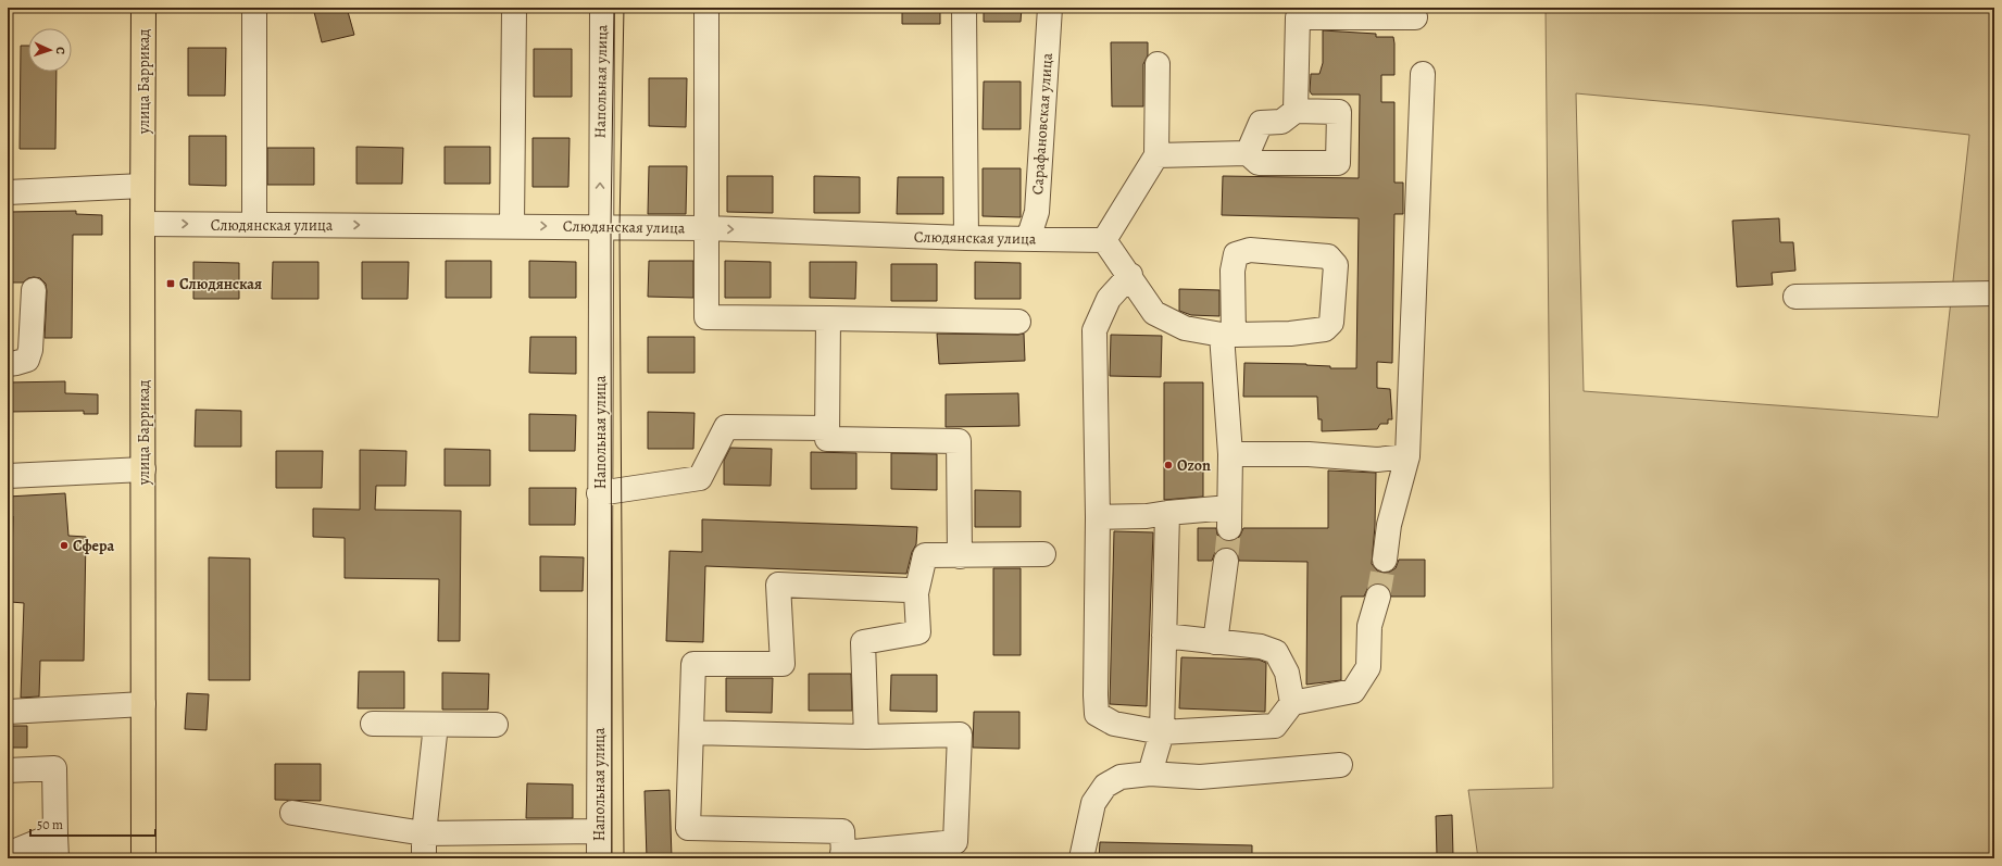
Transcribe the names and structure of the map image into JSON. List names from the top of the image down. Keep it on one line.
{"streets":{"main road":["улица Баррикад"],"street":["Напольная улица","Сарафановская улица","Слюдянская улица"]},"crossings":[["улица Баррикад","Слюдянская улица"],["Напольная улица","Слюдянская улица"],["Сарафановская улица","Слюдянская улица"]],"one_way":["Слюдянская улица"],"places":{"transit":["Слюдянская"],"other":["Ozon","Сфера"]},"scale_bar":"50 m","north":"right"}
